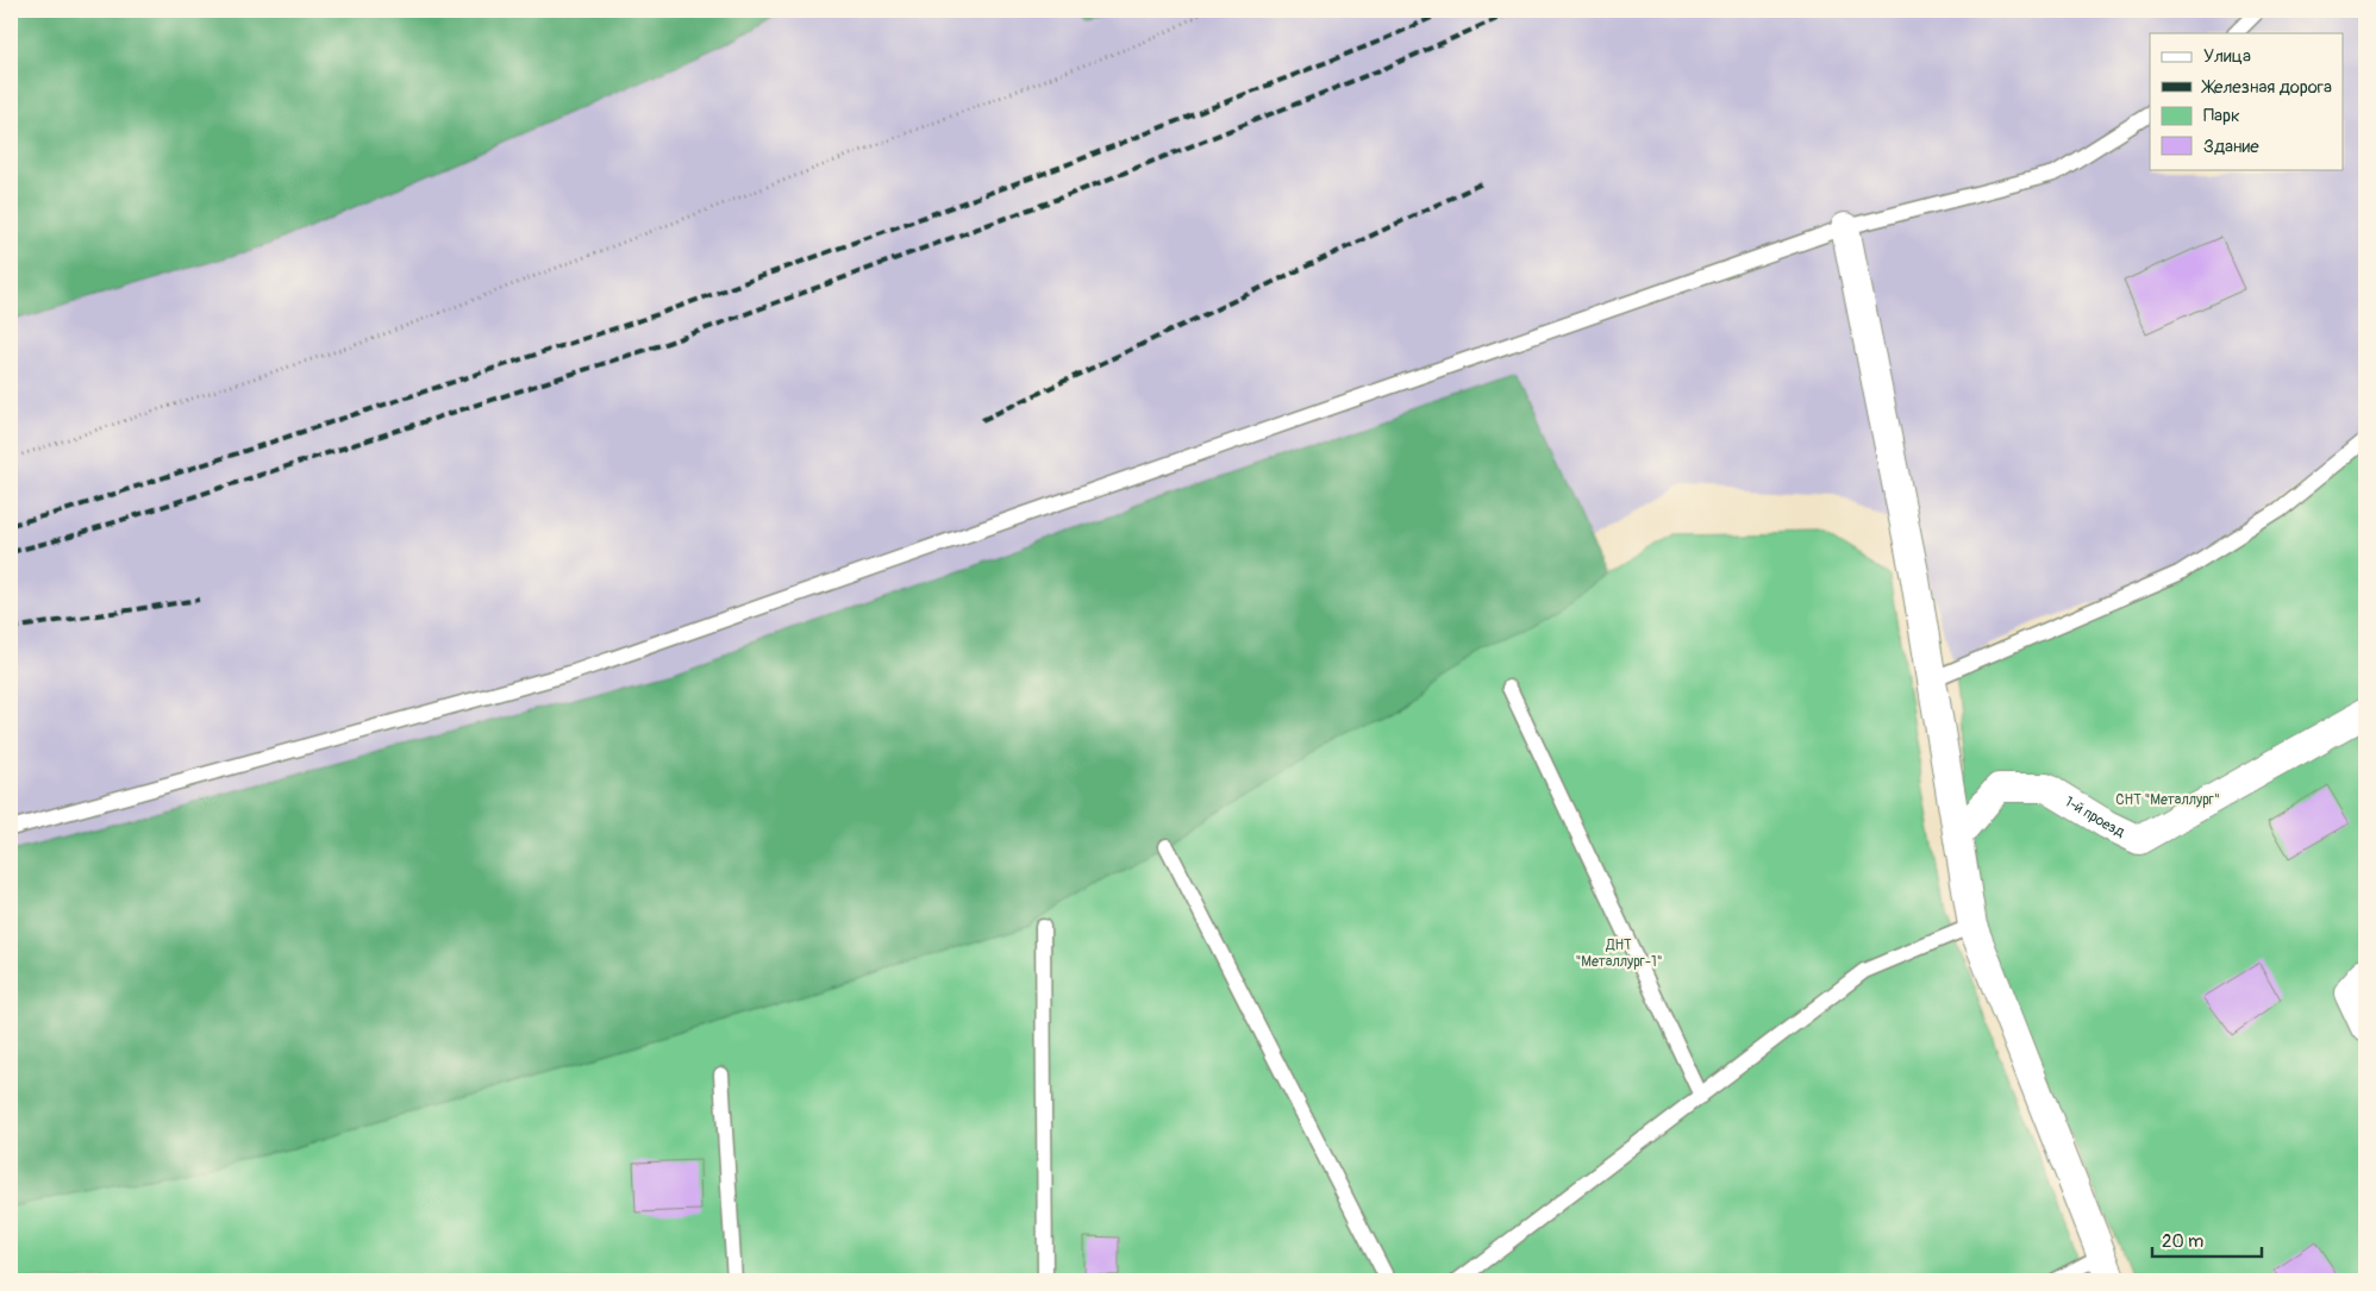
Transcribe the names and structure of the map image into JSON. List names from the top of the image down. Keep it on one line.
{"streets":{"street":["1-й проезд"]},"parks":["СНТ \"Металлург\"","ДНТ \"Металлург-1\""],"legend":["Улица","Железная дорога","Парк","Здание"],"scale_bar":"20 m"}
